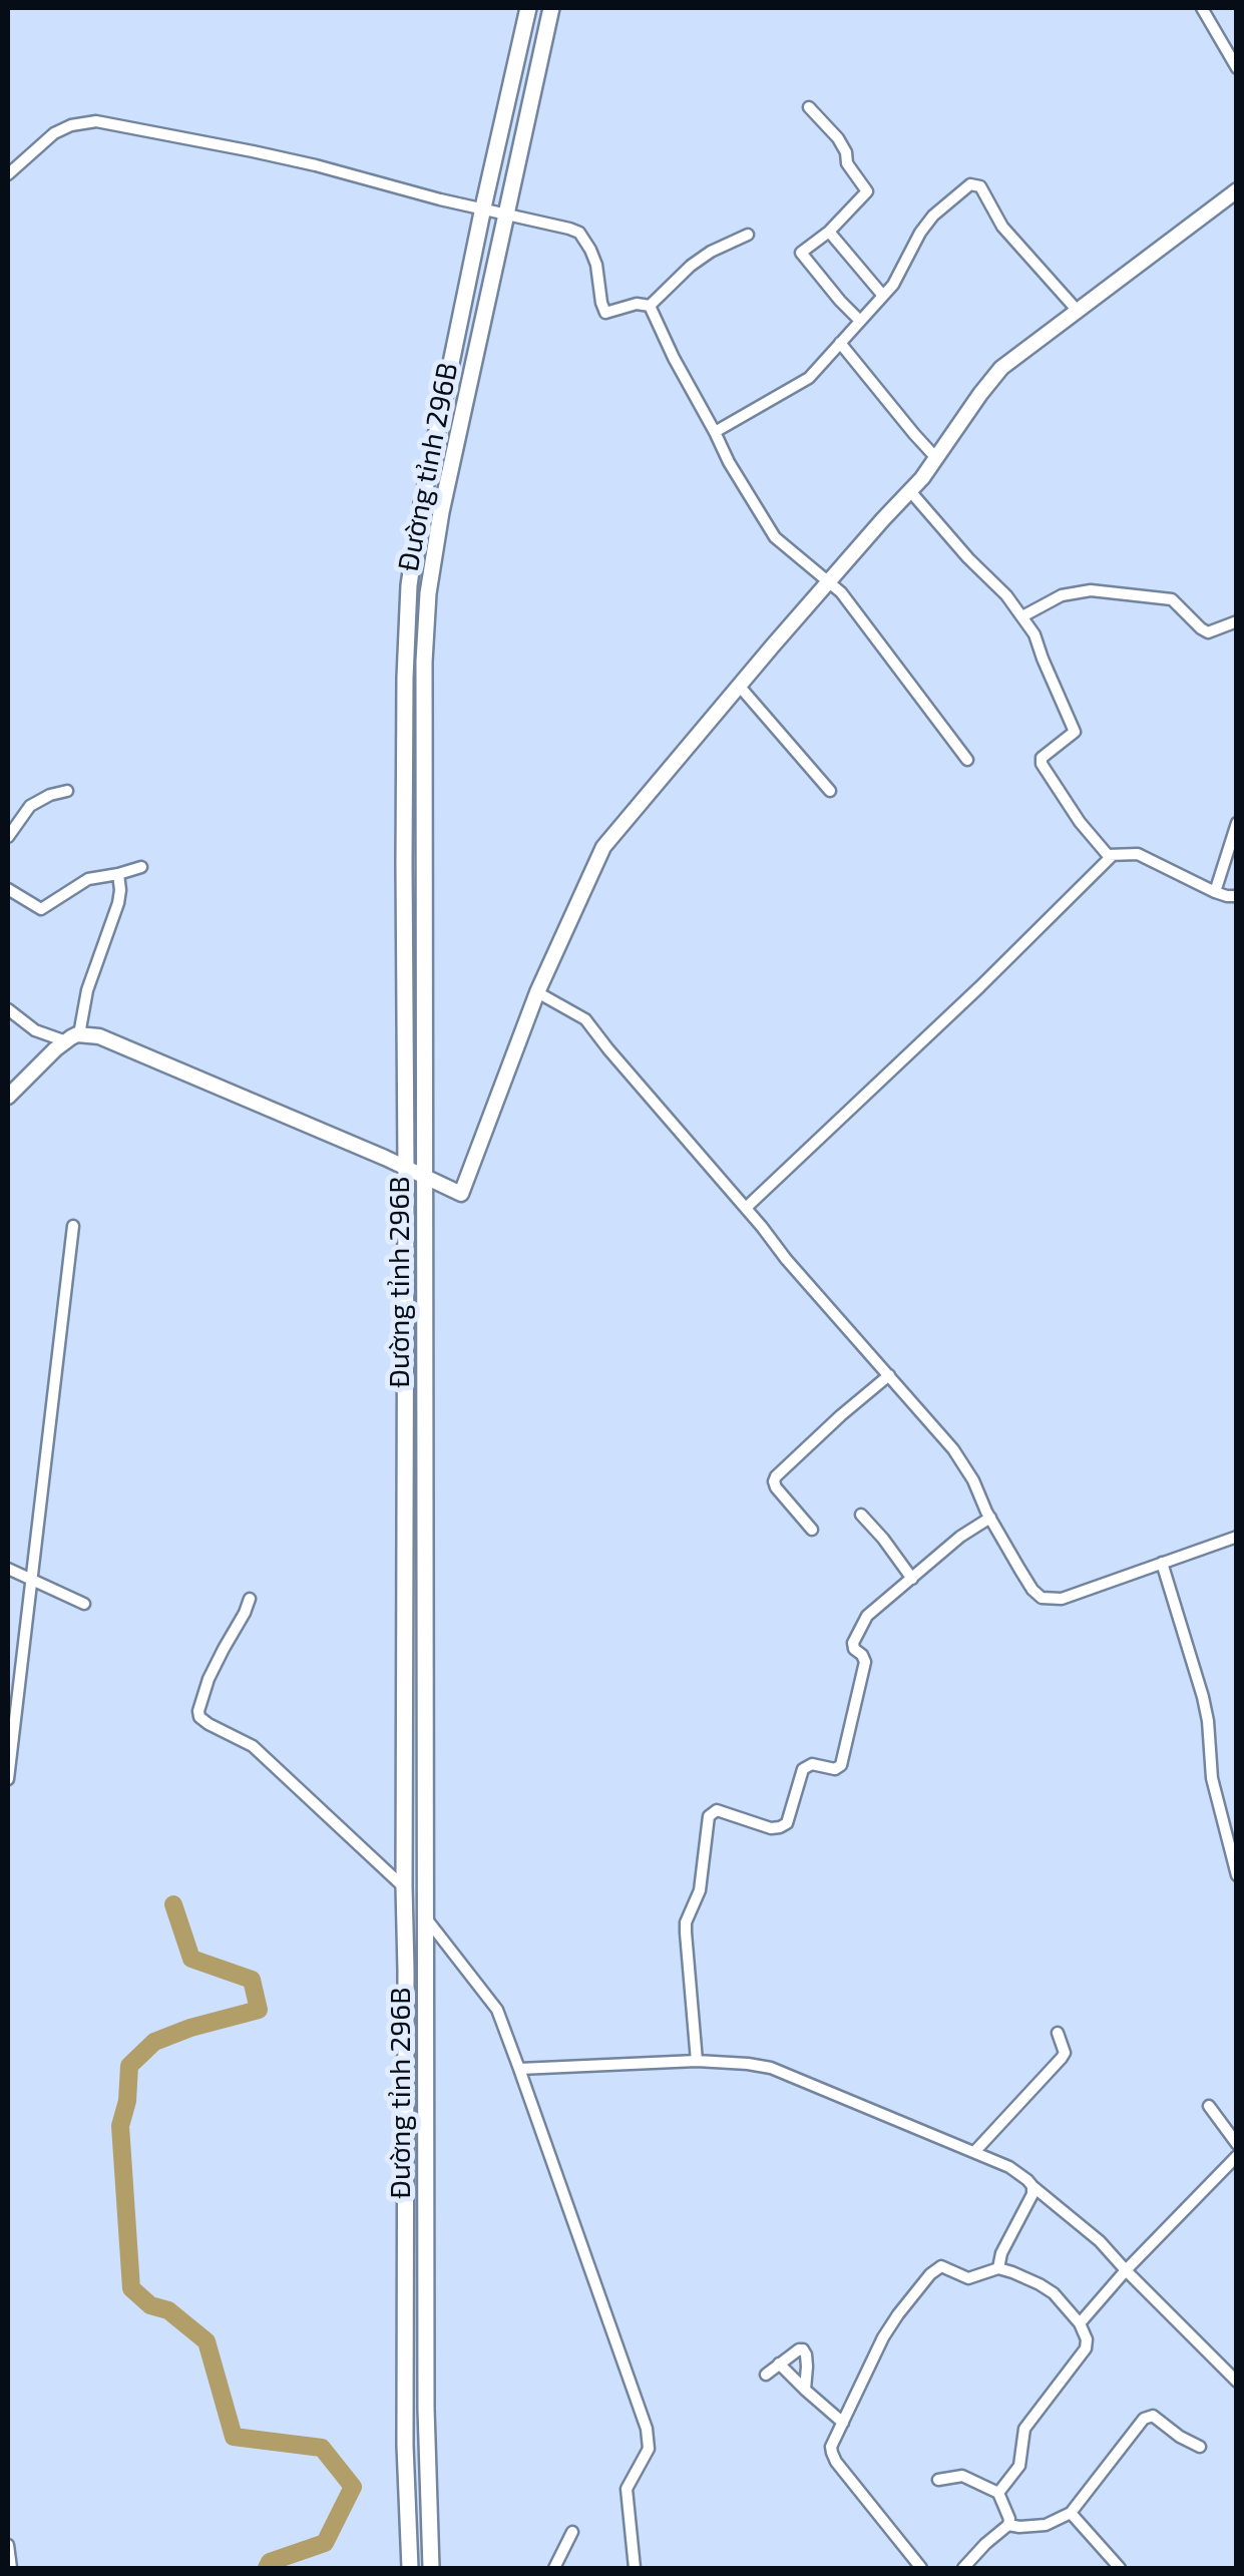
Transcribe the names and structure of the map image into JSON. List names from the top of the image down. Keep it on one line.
{"streets":{"main road":["Đường tỉnh 296B"]}}
